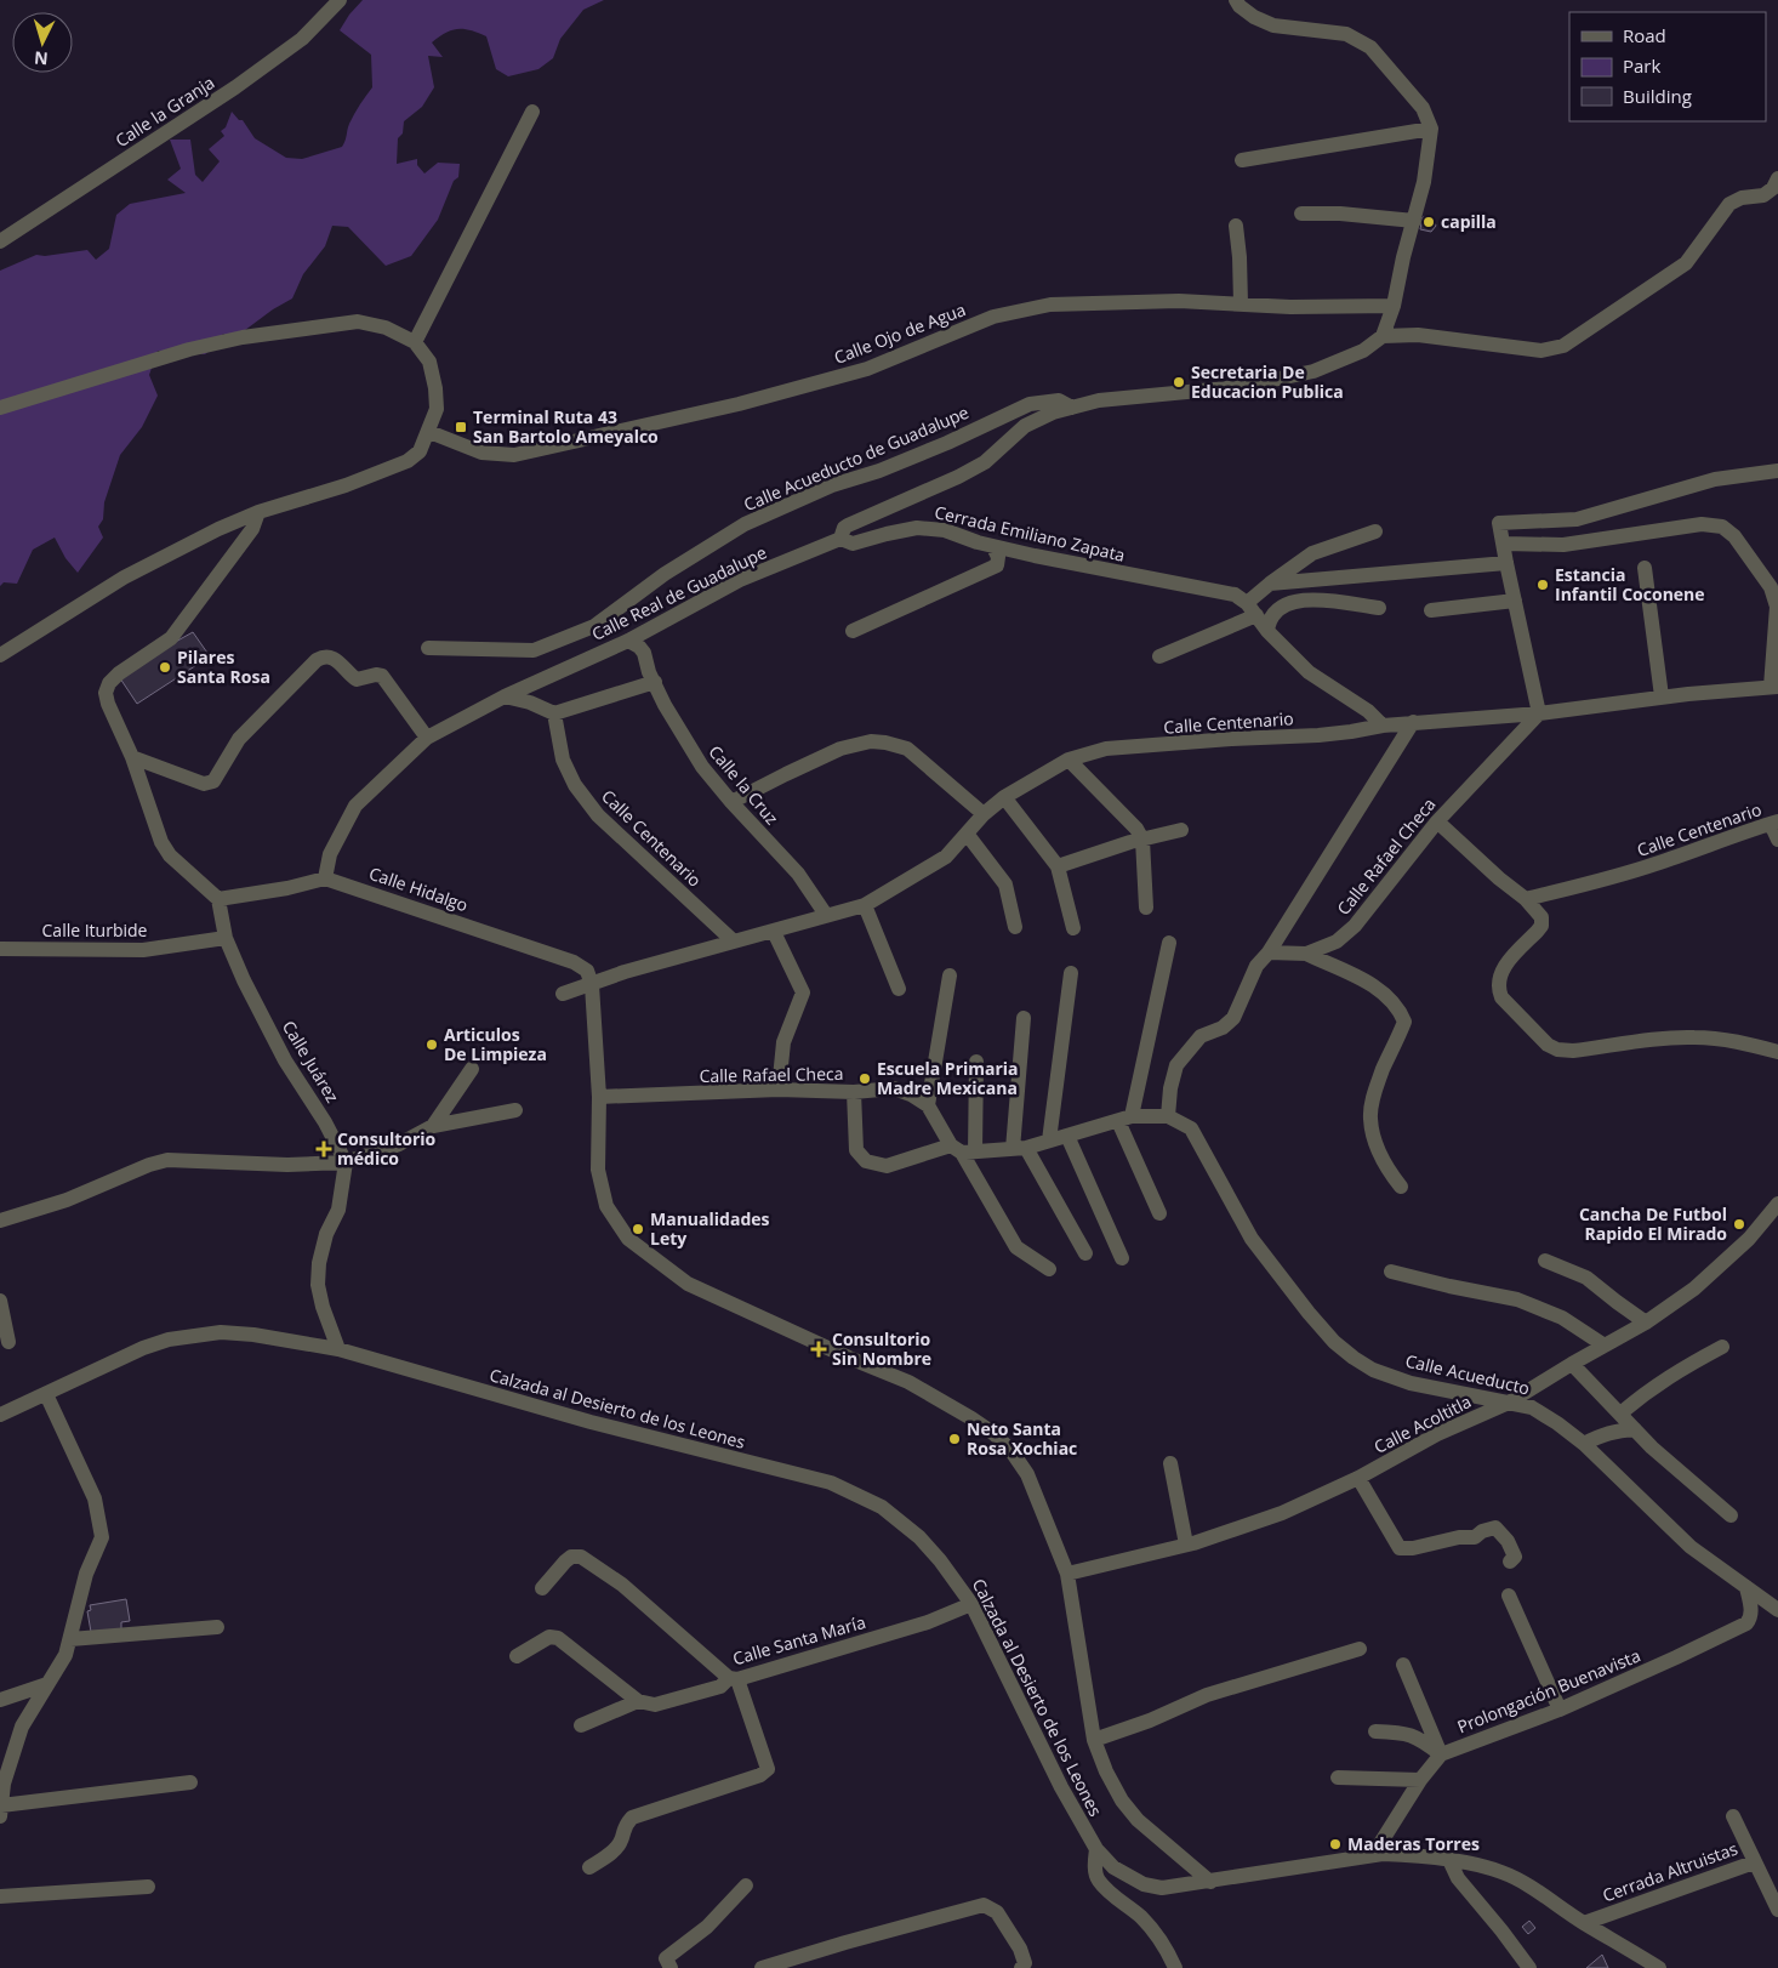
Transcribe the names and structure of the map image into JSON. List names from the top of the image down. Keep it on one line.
{"streets":{"street":["Calle la Granja","Calle Ojo de Agua","Calle Acueducto de Guadalupe","Cerrada Emiliano Zapata","Calle Real de Guadalupe","Calle Centenario","Calle la Cruz","Calle Rafael Checa","Calle Hidalgo","Calle Iturbide","Calle Juárez","Calle Acueducto","Calzada al Desierto de los Leones","Calle Acoltitla","Calle Santa María","Prolongación Buenavista","Cerrada Altruistas"]},"crossings":[["Calle Acueducto de Guadalupe","Calle Real de Guadalupe"],["Cerrada Emiliano Zapata","Calle Real de Guadalupe"],["Calle Real de Guadalupe","Calle la Cruz"],["Calle Real de Guadalupe","Calle Hidalgo"],["Calle Centenario","Calle la Cruz"],["Calle Centenario","Calle Rafael Checa"],["Calle Centenario","Calle Hidalgo"],["Calle Iturbide","Calle Juárez"],["Calle Acueducto","Calle Acoltitla"],["Calle Acueducto","Prolongación Buenavista"],["Calzada al Desierto de los Leones","Calle Santa María"],["Calzada al Desierto de los Leones","Cerrada Altruistas"]],"places":{"other":["capilla","Secretaria De Educacion Publica","Estancia Infantil Coconene","Pilares Santa Rosa","Articulos De Limpieza","Escuela Primaria Madre Mexicana","Cancha De Futbol Rapido El Mirado","Manualidades Lety","Neto Santa Rosa Xochiac","Maderas Torres"],"transit":["Terminal Ruta 43 San Bartolo Ameyalco"],"health":["Consultorio médico","Consultorio Sin Nombre"]},"legend":["Road","Park","Building"],"north":"bottom"}
